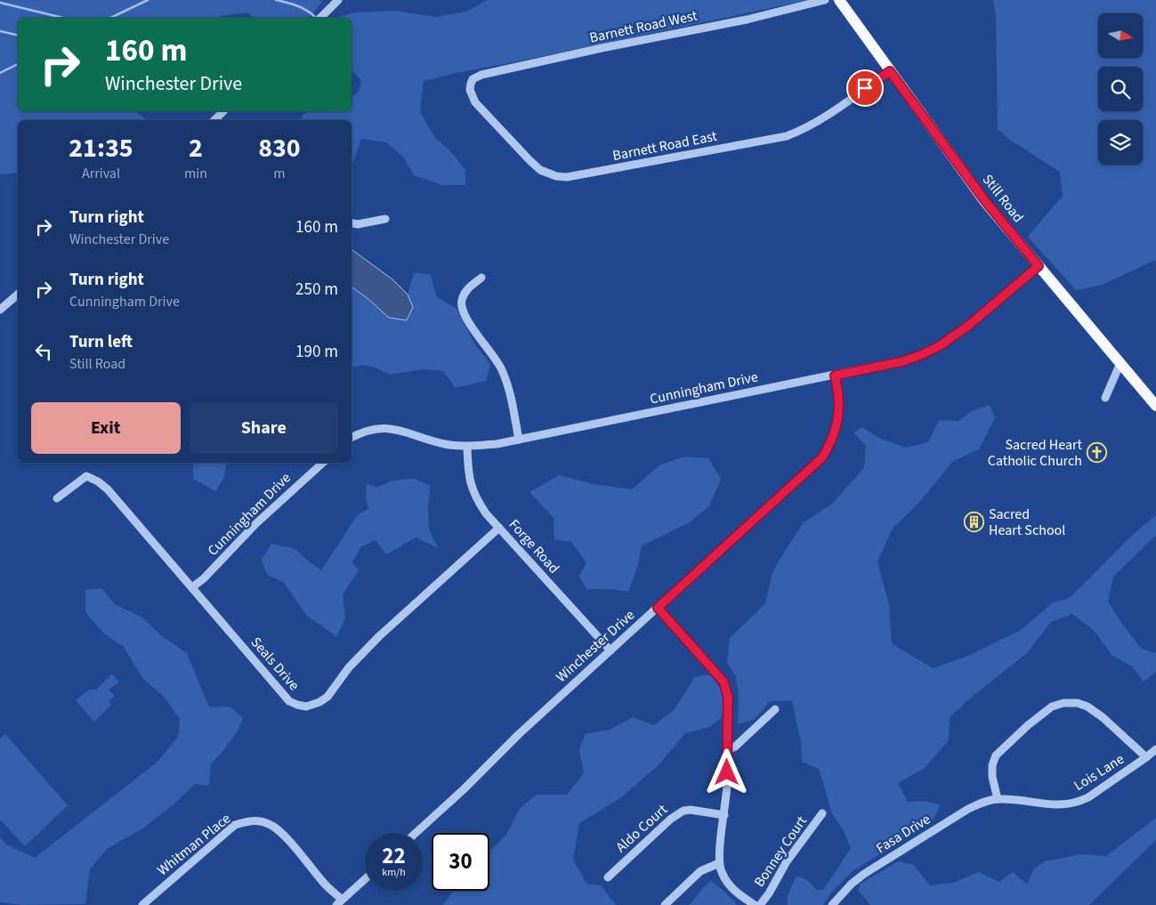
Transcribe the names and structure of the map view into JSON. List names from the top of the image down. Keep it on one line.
{"streets":{"main road":["Still Road"],"street":["Barnett Road West","Barnett Road East","Cunningham Drive","Forge Road","Winchester Drive","Seals Drive","Lois Lane","Aldo Court","Fasa Drive","Whitman Place","Bonney Court"]},"crossings":[["Barnett Road West","Barnett Road East"],["Barnett Road East","Still Road"],["Still Road","Cunningham Drive"],["Cunningham Drive","Forge Road"],["Cunningham Drive","Winchester Drive"],["Cunningham Drive","Seals Drive"],["Forge Road","Winchester Drive"],["Forge Road","Seals Drive"],["Lois Lane","Fasa Drive"]],"places":{"church":["Sacred Heart Catholic Church"],"building":["Sacred Heart School"]},"north":"right","page":{"turn":["160 m","Winchester Drive"],"eta":["21:35","Arrival","2","min","830","m"],"list":[{"name":"Turn right","note":"Winchester Drive","value":"160 m"},{"name":"Turn right","note":"Cunningham Drive","value":"250 m"},{"name":"Turn left","note":"Still Road","value":"190 m"}],"buttons":["Exit","Share"],"speed":"22 km/h","limit":"30"}}
